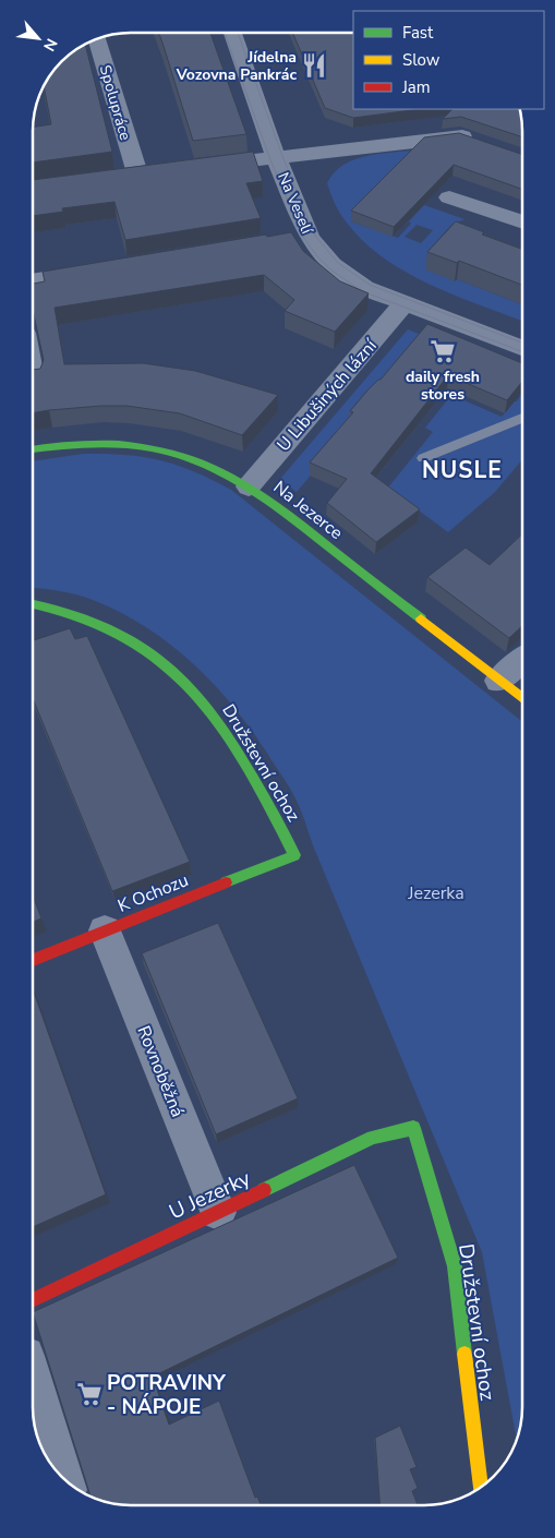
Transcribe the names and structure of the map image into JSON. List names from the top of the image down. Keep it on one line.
{"streets":{"street":["Spolupráce","Na Veselí","U Libušiných lázní","Na Jezerce","Družstevní ochoz","K Ochozu","Rovnoběžná","U Jezerky"]},"crossings":[["Na Veselí","U Libušiných lázní"],["U Libušiných lázní","Na Jezerce"],["Družstevní ochoz","K Ochozu"],["Družstevní ochoz","U Jezerky"],["K Ochozu","Rovnoběžná"],["Rovnoběžná","U Jezerky"]],"districts":["NUSLE"],"parks":["Jezerka"],"places":{"restaurant":["Jídelna Vozovna Pankrác"],"supermarket":["daily fresh stores","POTRAVINY - NÁPOJE"]},"legend":["Fast","Slow","Jam"],"north":"bottom right"}
